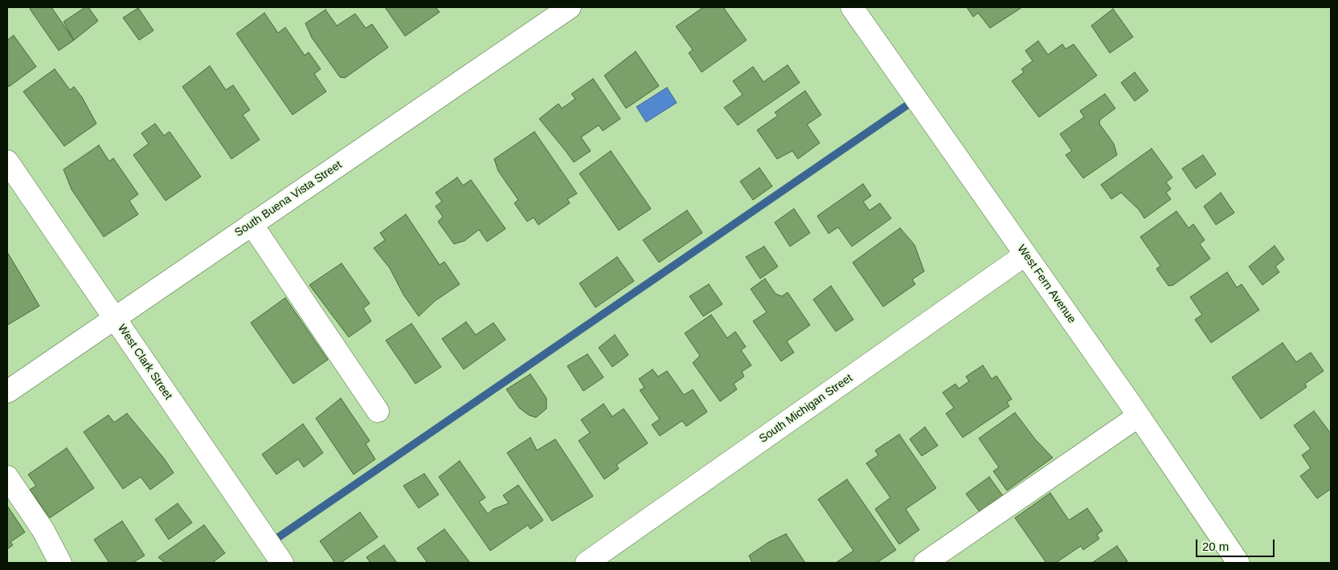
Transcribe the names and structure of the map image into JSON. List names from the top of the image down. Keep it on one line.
{"streets":{"street":["South Buena Vista Street","West Fern Avenue","West Clark Street","South Michigan Street"]},"crossings":[["South Buena Vista Street","West Clark Street"],["West Fern Avenue","South Michigan Street"]],"scale_bar":"20 m"}
